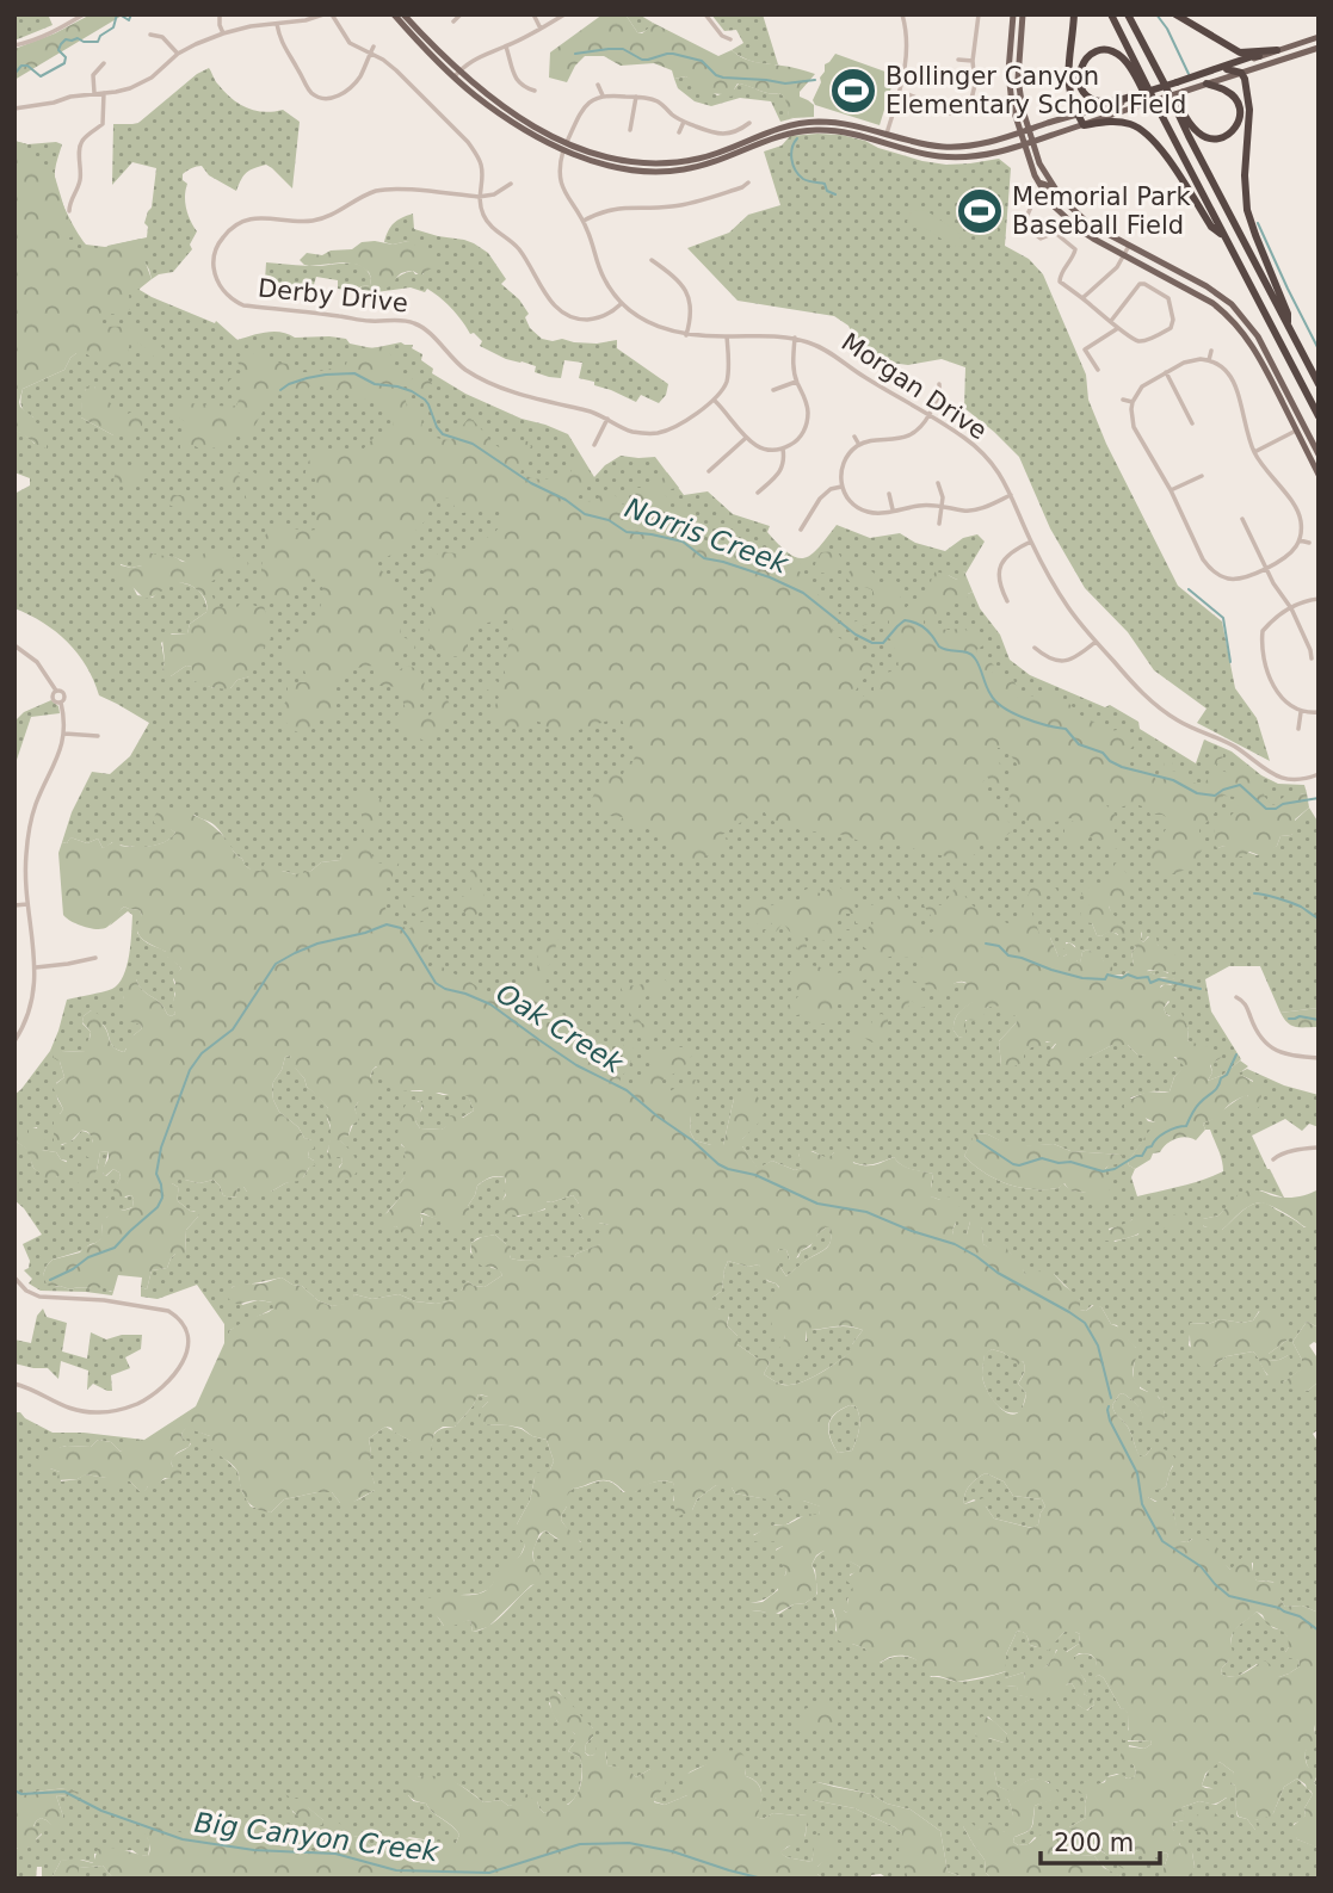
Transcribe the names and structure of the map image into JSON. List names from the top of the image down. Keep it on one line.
{"streets":{"street":["Derby Drive","Morgan Drive"]},"water":["Norris Creek","Oak Creek","Big Canyon Creek"],"places":{"sports":["Bollinger Canyon Elementary School Field","Memorial Park Baseball Field"]},"scale_bar":"200 m"}
